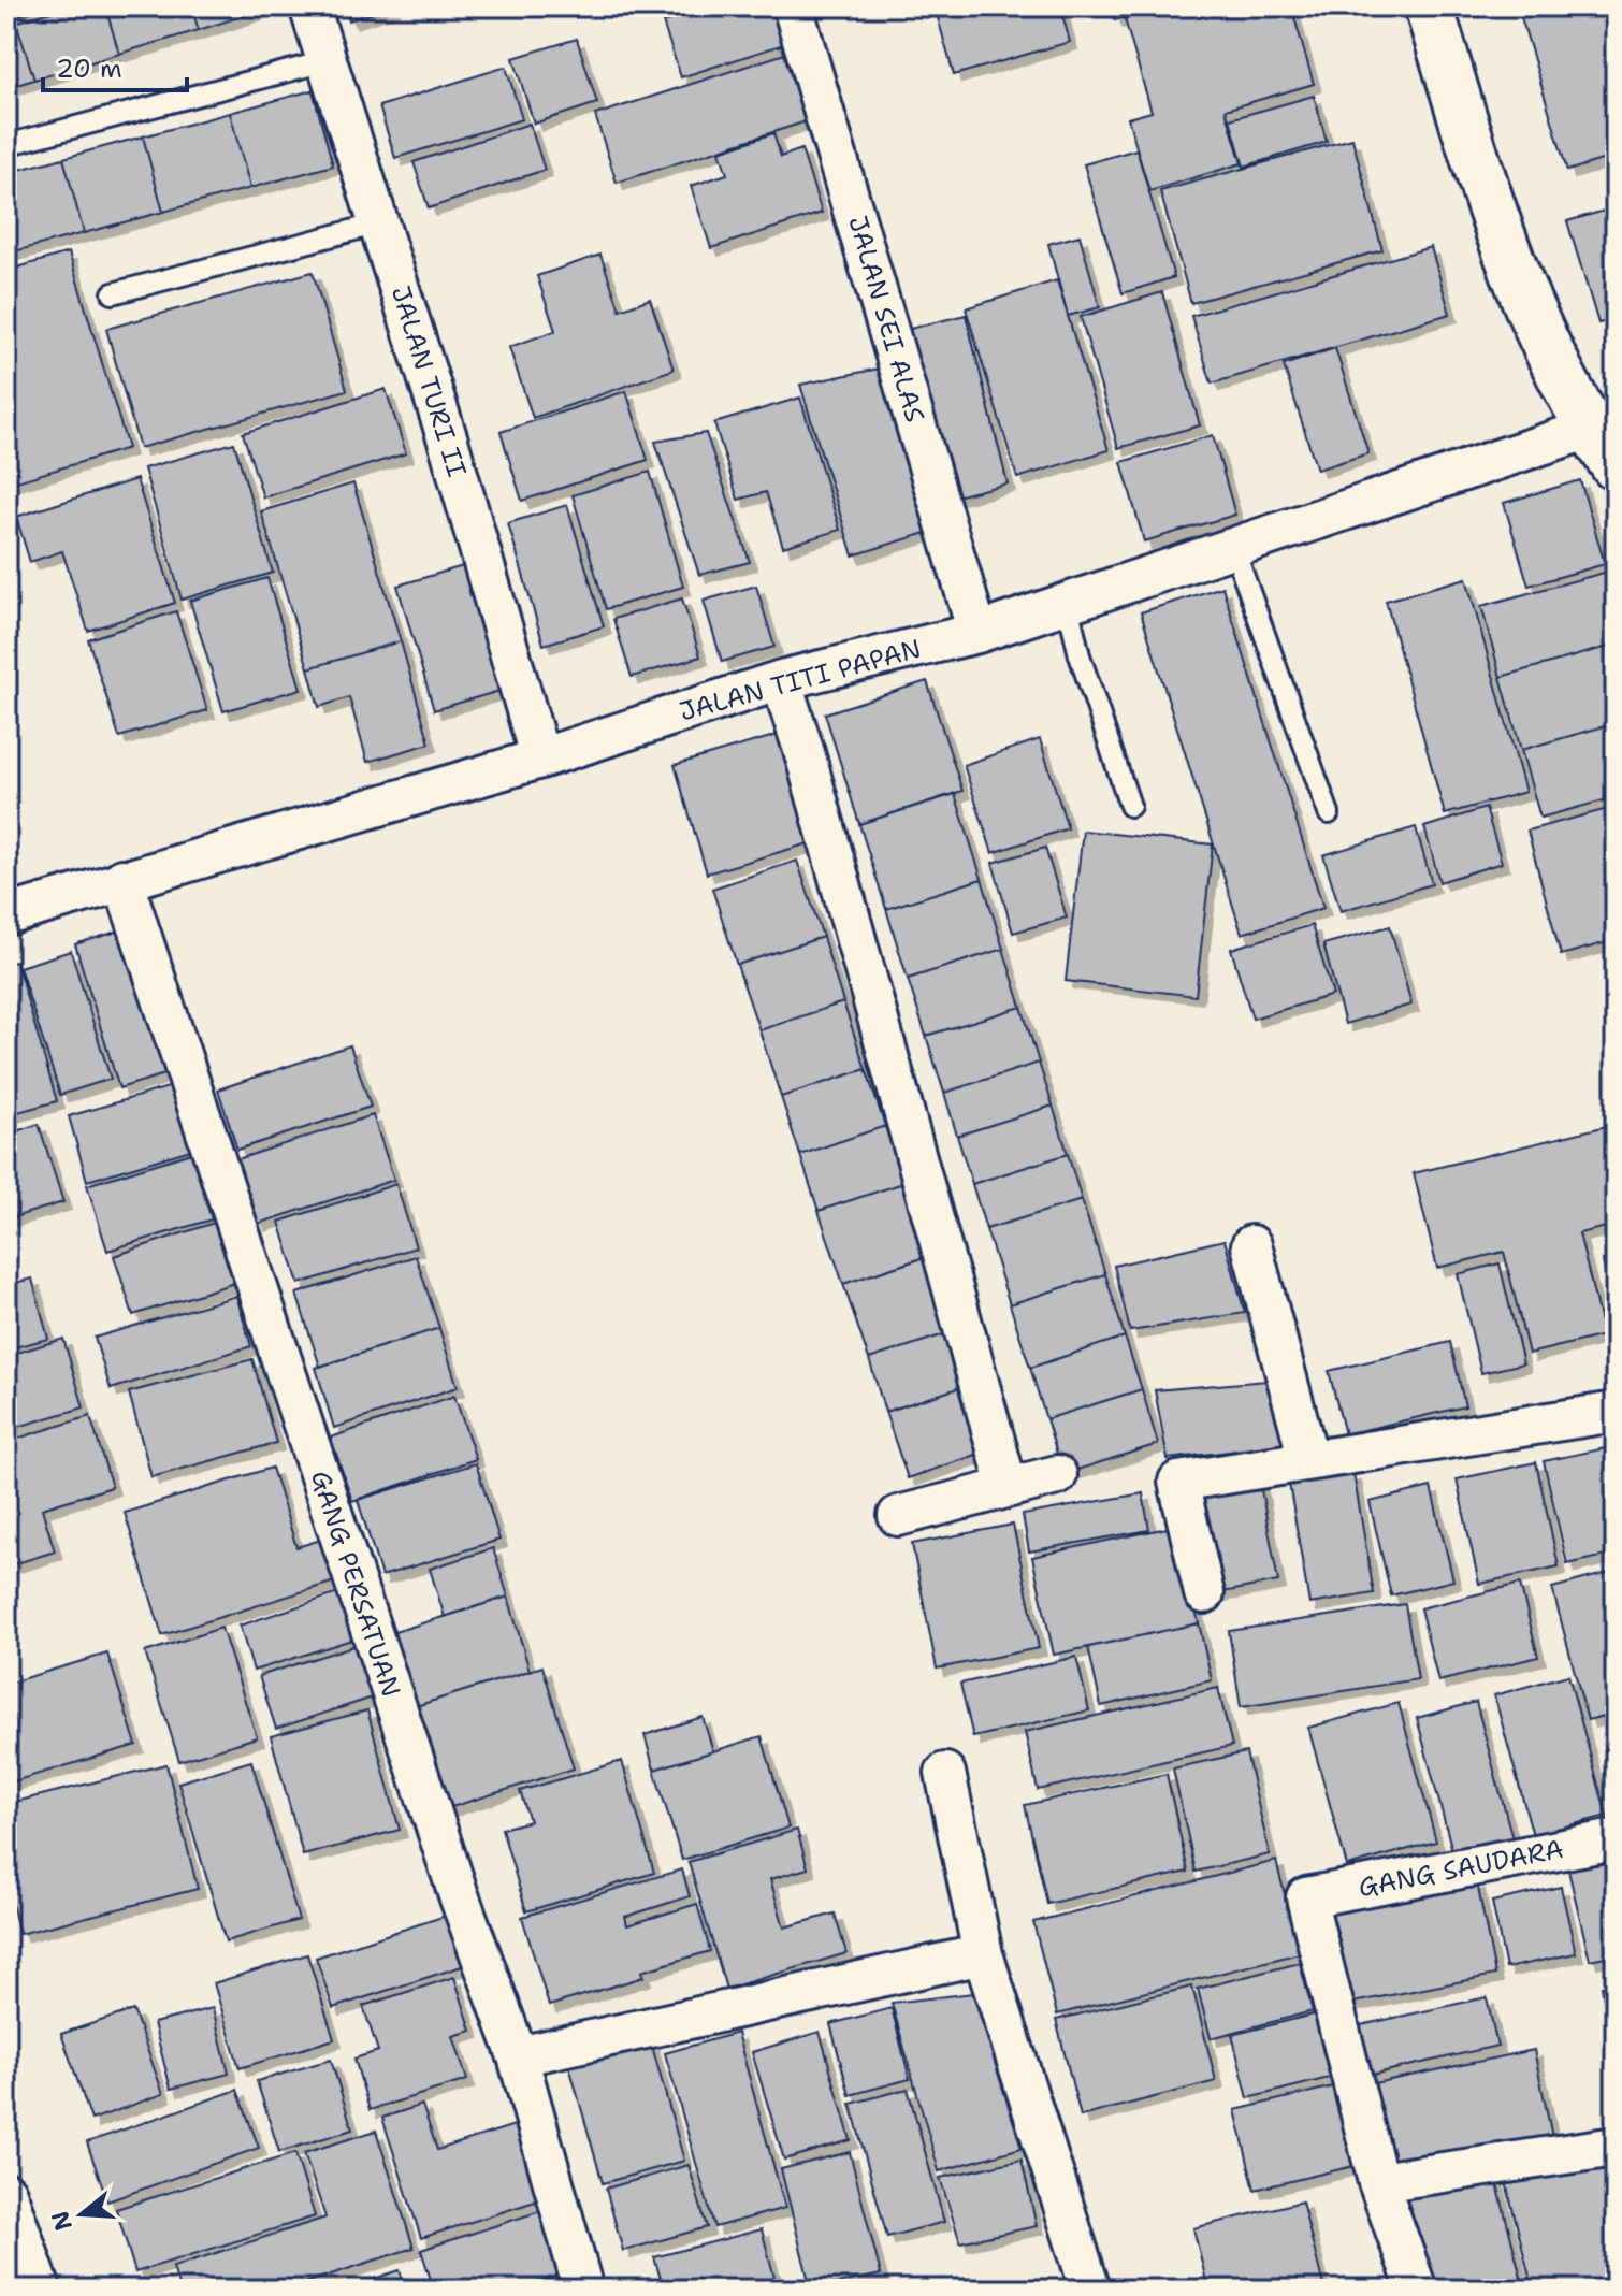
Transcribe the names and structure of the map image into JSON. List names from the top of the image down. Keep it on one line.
{"streets":{"street":["JALAN SEI ALAS","JALAN TURI II","JALAN TITI PAPAN","GANG PERSATUAN","GANG SAUDARA"]},"crossings":[["JALAN SEI ALAS","JALAN TITI PAPAN"],["JALAN TURI II","JALAN TITI PAPAN"],["JALAN TITI PAPAN","GANG PERSATUAN"]],"scale_bar":"20 m","north":"left"}
